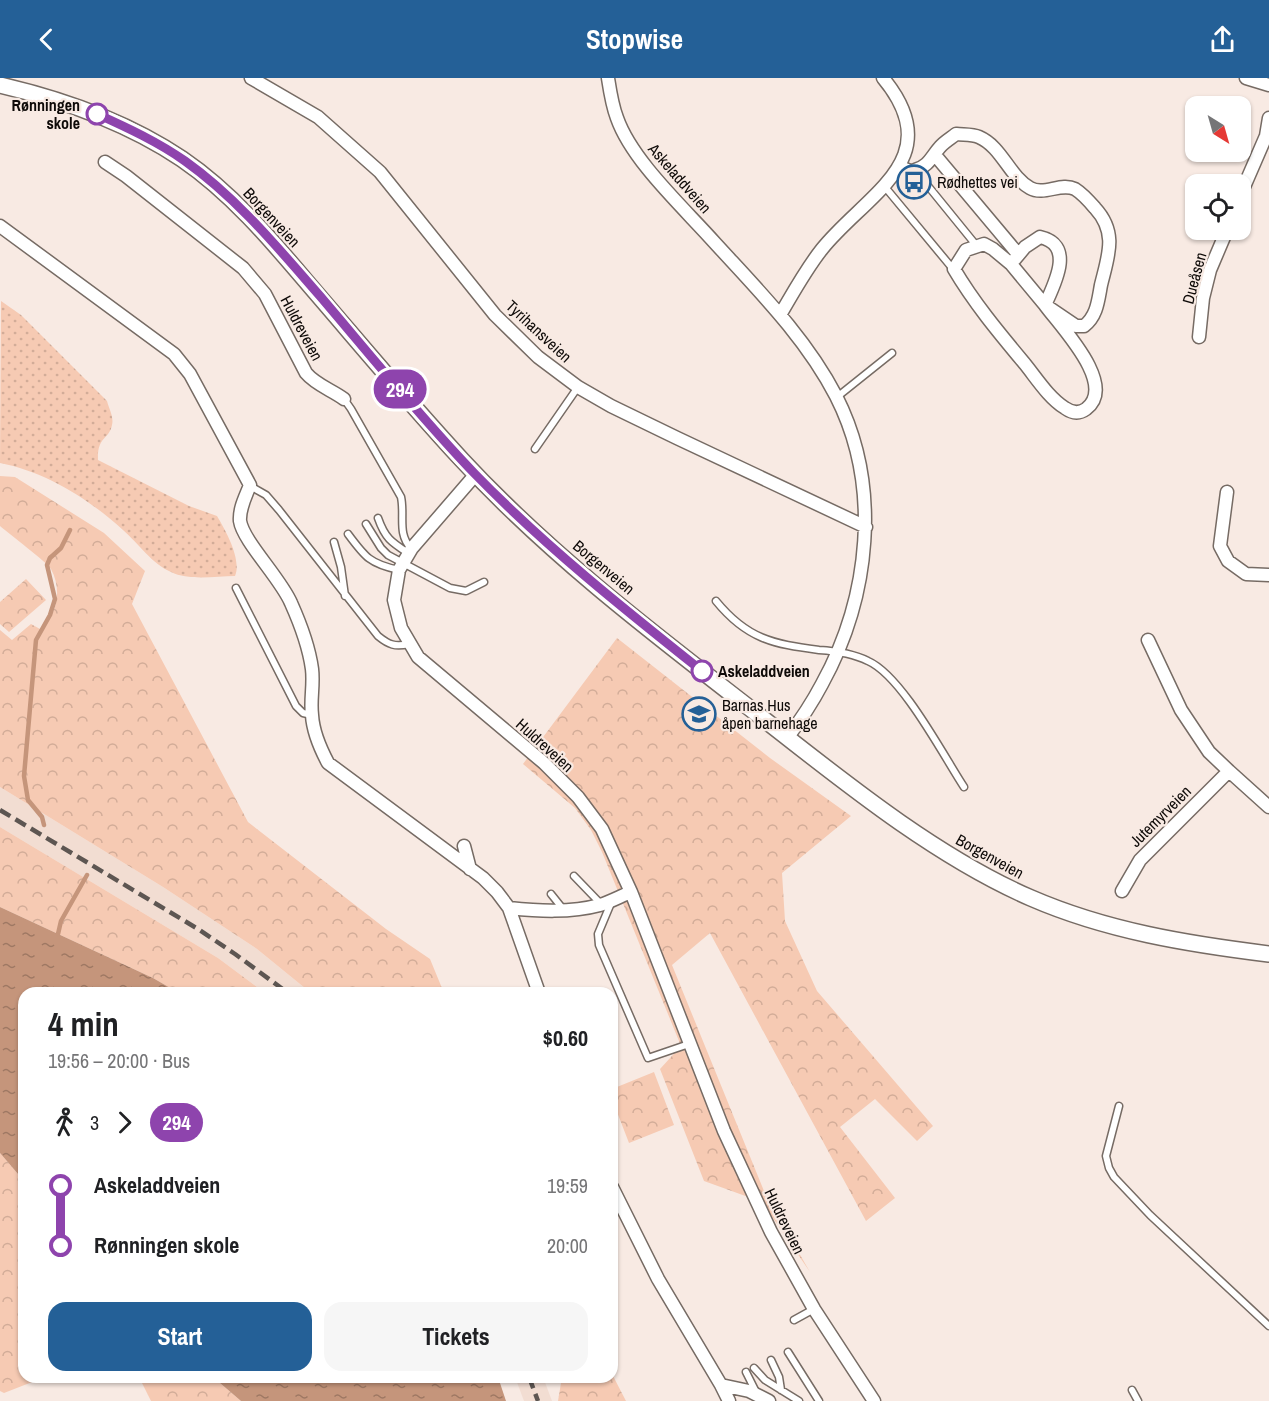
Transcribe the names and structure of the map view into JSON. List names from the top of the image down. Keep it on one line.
{"streets":{"street":["Askeladdveien","Borgenveien","Dueåsen","Huldreveien","Tyrihansveien","Jutemyrveien"]},"crossings":[["Askeladdveien","Borgenveien"],["Askeladdveien","Tyrihansveien"]],"places":{"other":["Rønningen skole","Askeladdveien"],"bus stop":["Rødhettes vei"],"school or university":["Barnas Hus åpen barnehage"]},"lines":["bus line 294"],"north":"bottom right","page":{"header":"Stopwise","on_map":"294","heading":["4 min","19:56 – 20:00 · Bus","$0.60"],"legs":["3","294"],"list":[{"name":"Askeladdveien","value":"19:59"},{"name":"Rønningen skole","value":"20:00"}],"buttons":["Start","Tickets"]}}
